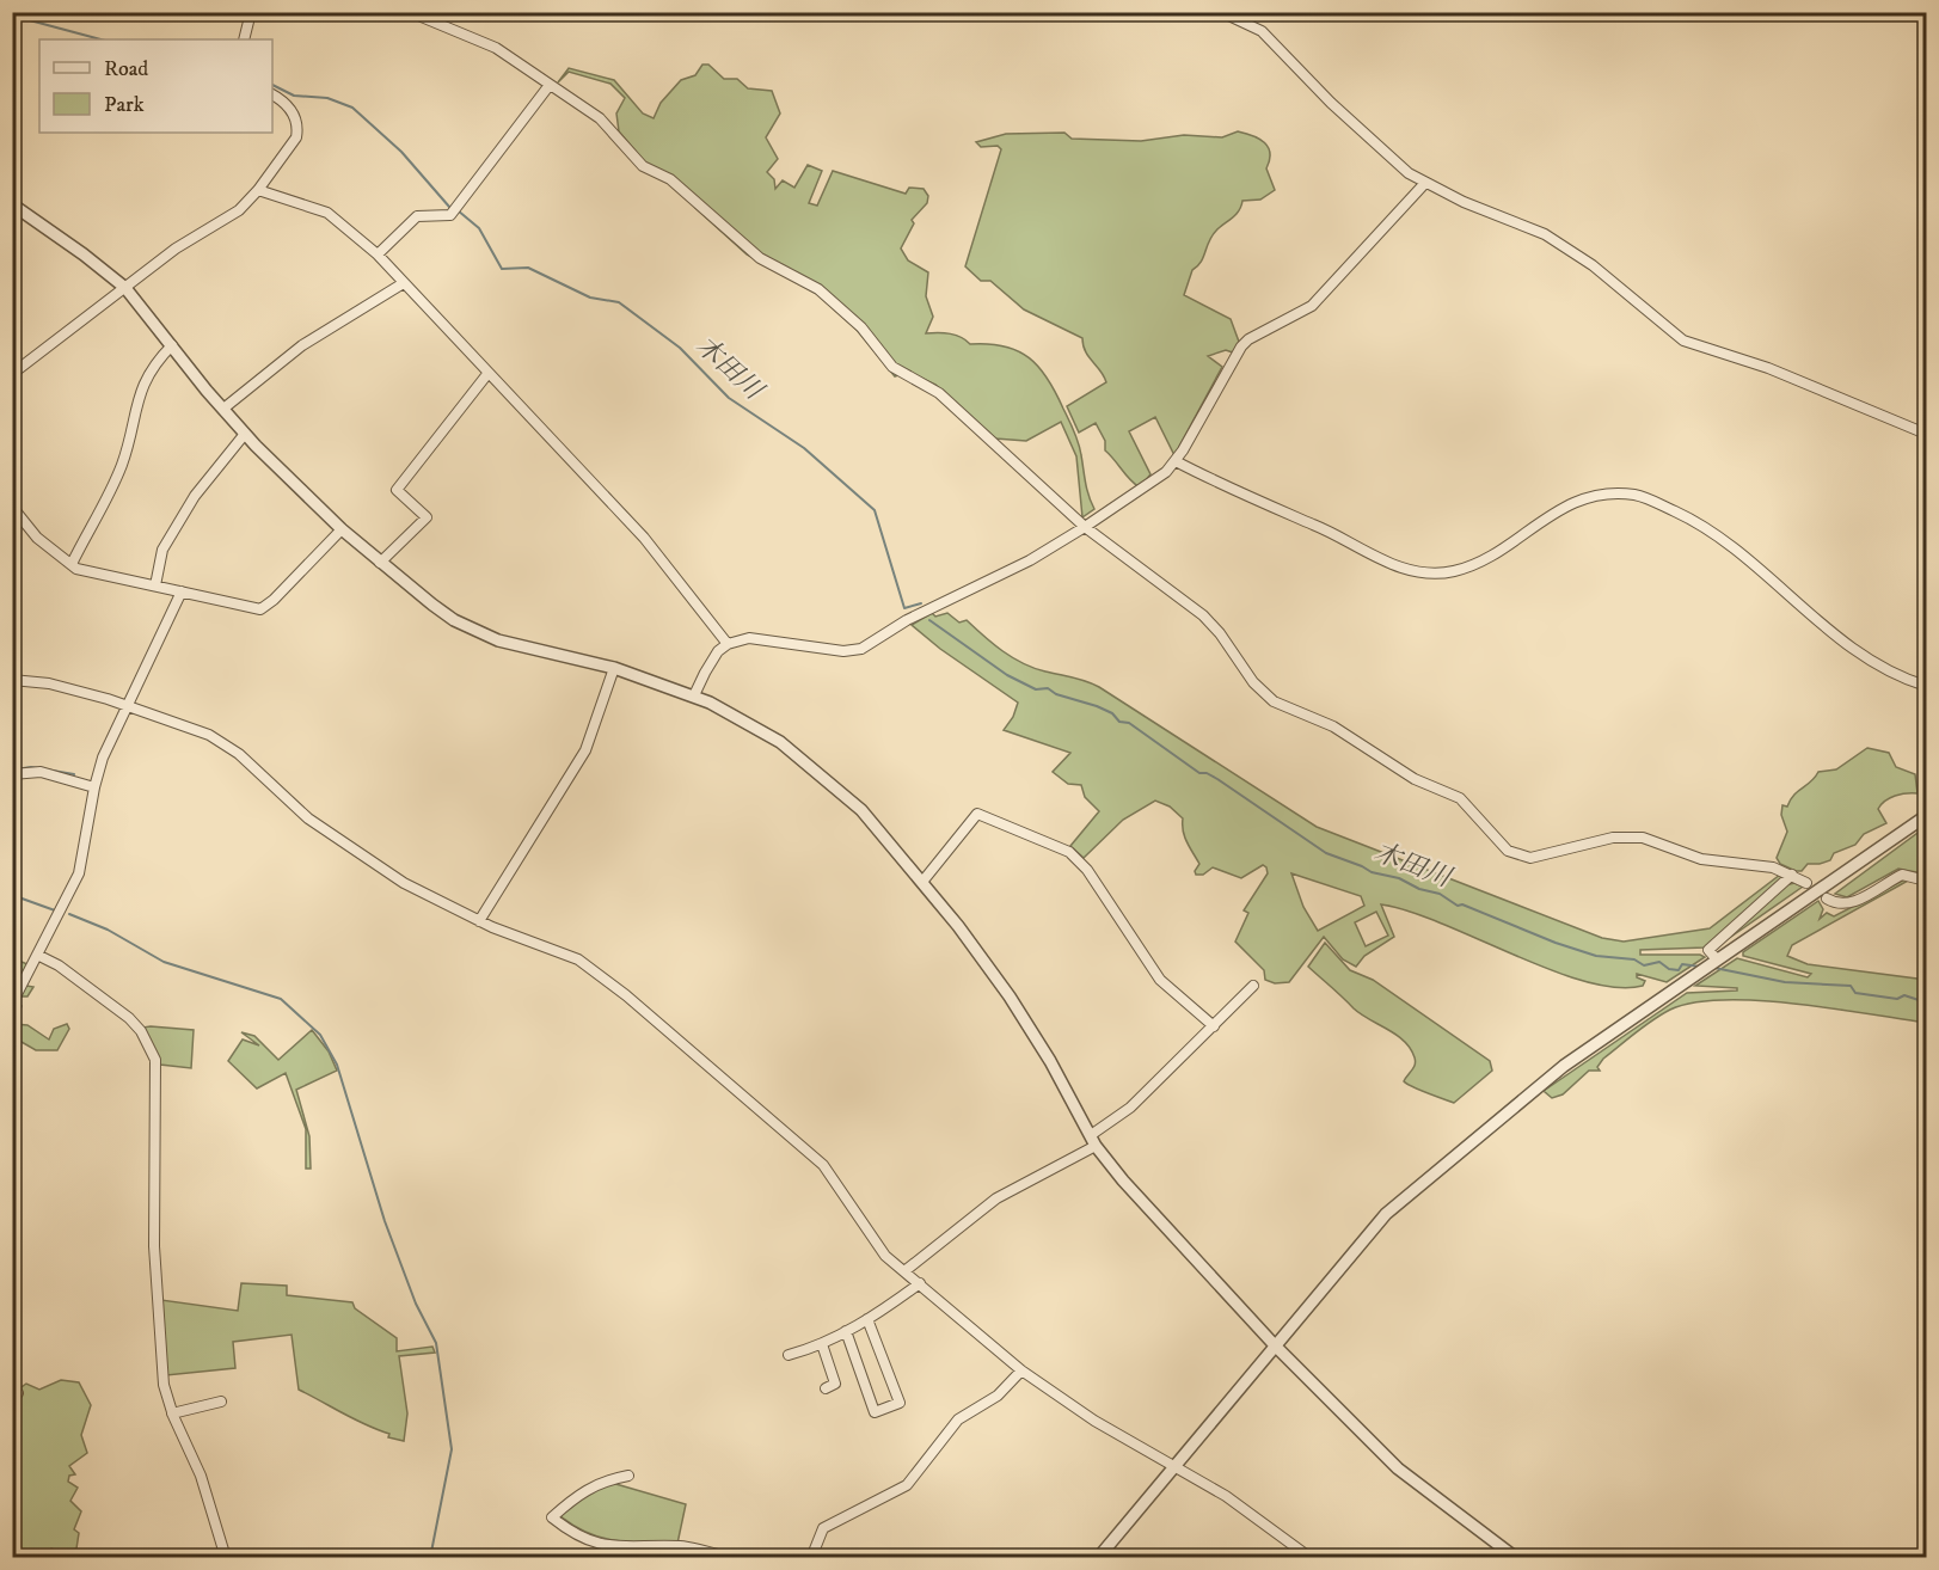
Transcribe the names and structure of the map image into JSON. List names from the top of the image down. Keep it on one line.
{"water":["木田川"],"legend":["Road","Park"]}
